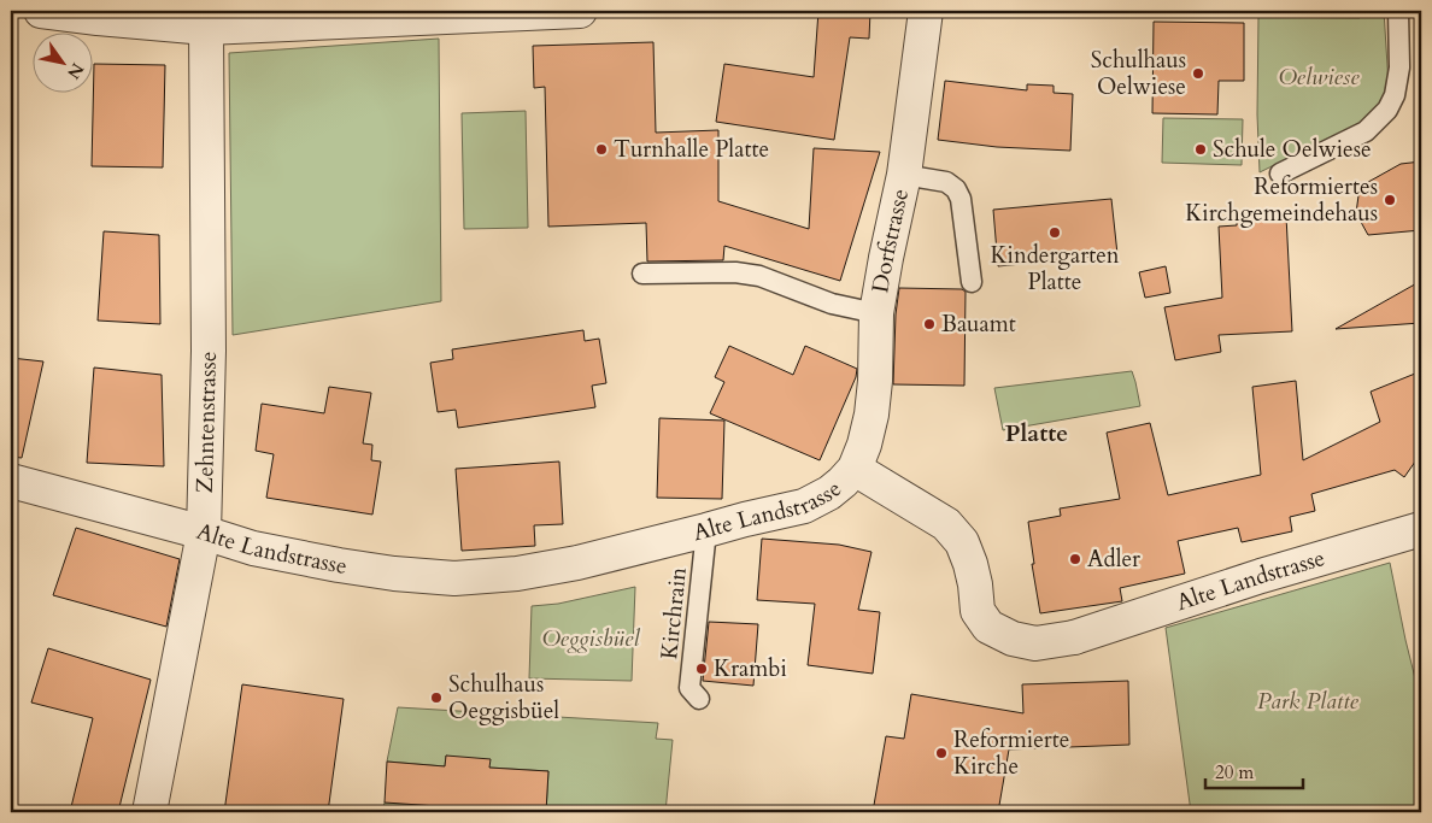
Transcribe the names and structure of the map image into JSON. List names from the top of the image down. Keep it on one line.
{"streets":{"street":["Dorfstrasse","Zehntenstrasse","Alte Landstrasse"],"lane":["Kirchrain"]},"crossings":[["Dorfstrasse","Alte Landstrasse"],["Zehntenstrasse","Alte Landstrasse"],["Alte Landstrasse","Kirchrain"]],"districts":["Platte"],"parks":["Oelwiese","Oeggisbüel","Park Platte"],"places":["Schulhaus Oelwiese","Turnhalle Platte","Schule Oelwiese","Reformiertes Kirchgemeindehaus","Kindergarten Platte","Bauamt","Adler","Krambi","Schulhaus Oeggisbüel","Reformierte Kirche"],"scale_bar":"20 m","north":"bottom right"}
